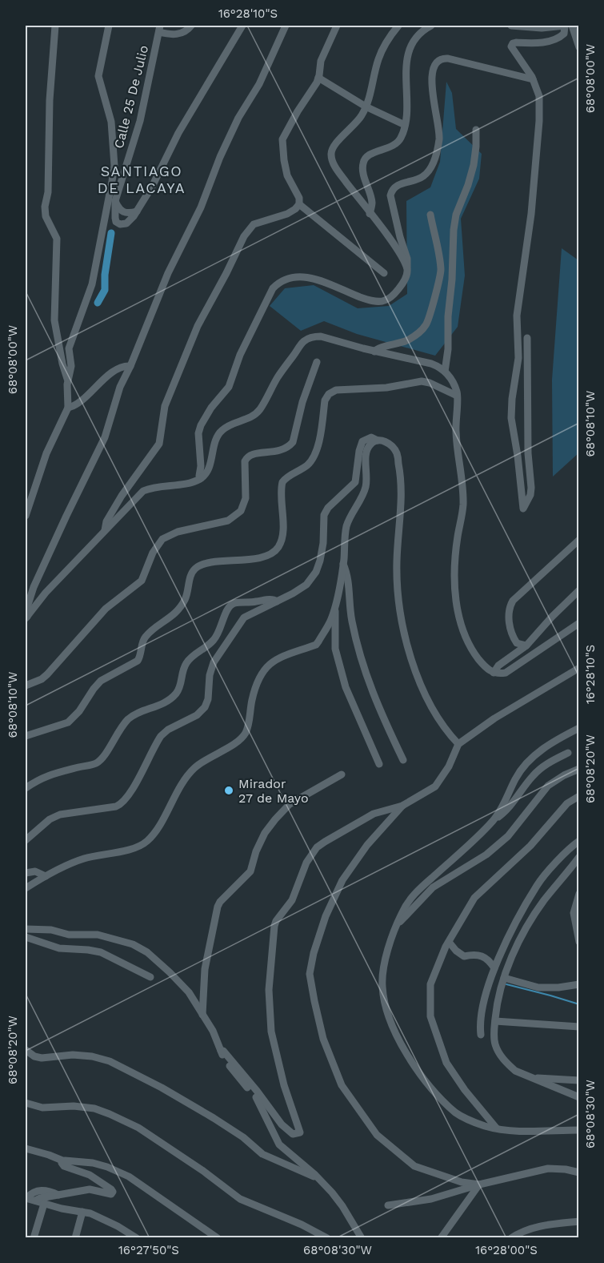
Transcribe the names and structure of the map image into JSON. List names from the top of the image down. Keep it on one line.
{"streets":{"street":["Calle 25 De Julio"]},"districts":["SANTIAGO DE LACAYA"],"places":["Mirador 27 de Mayo"],"coordinates":["16°28'10\"S","68°08'00\"W","68°08'10\"W","68°08'20\"W","68°08'30\"W","16°27'50\"S","16°28'00\"S"]}
